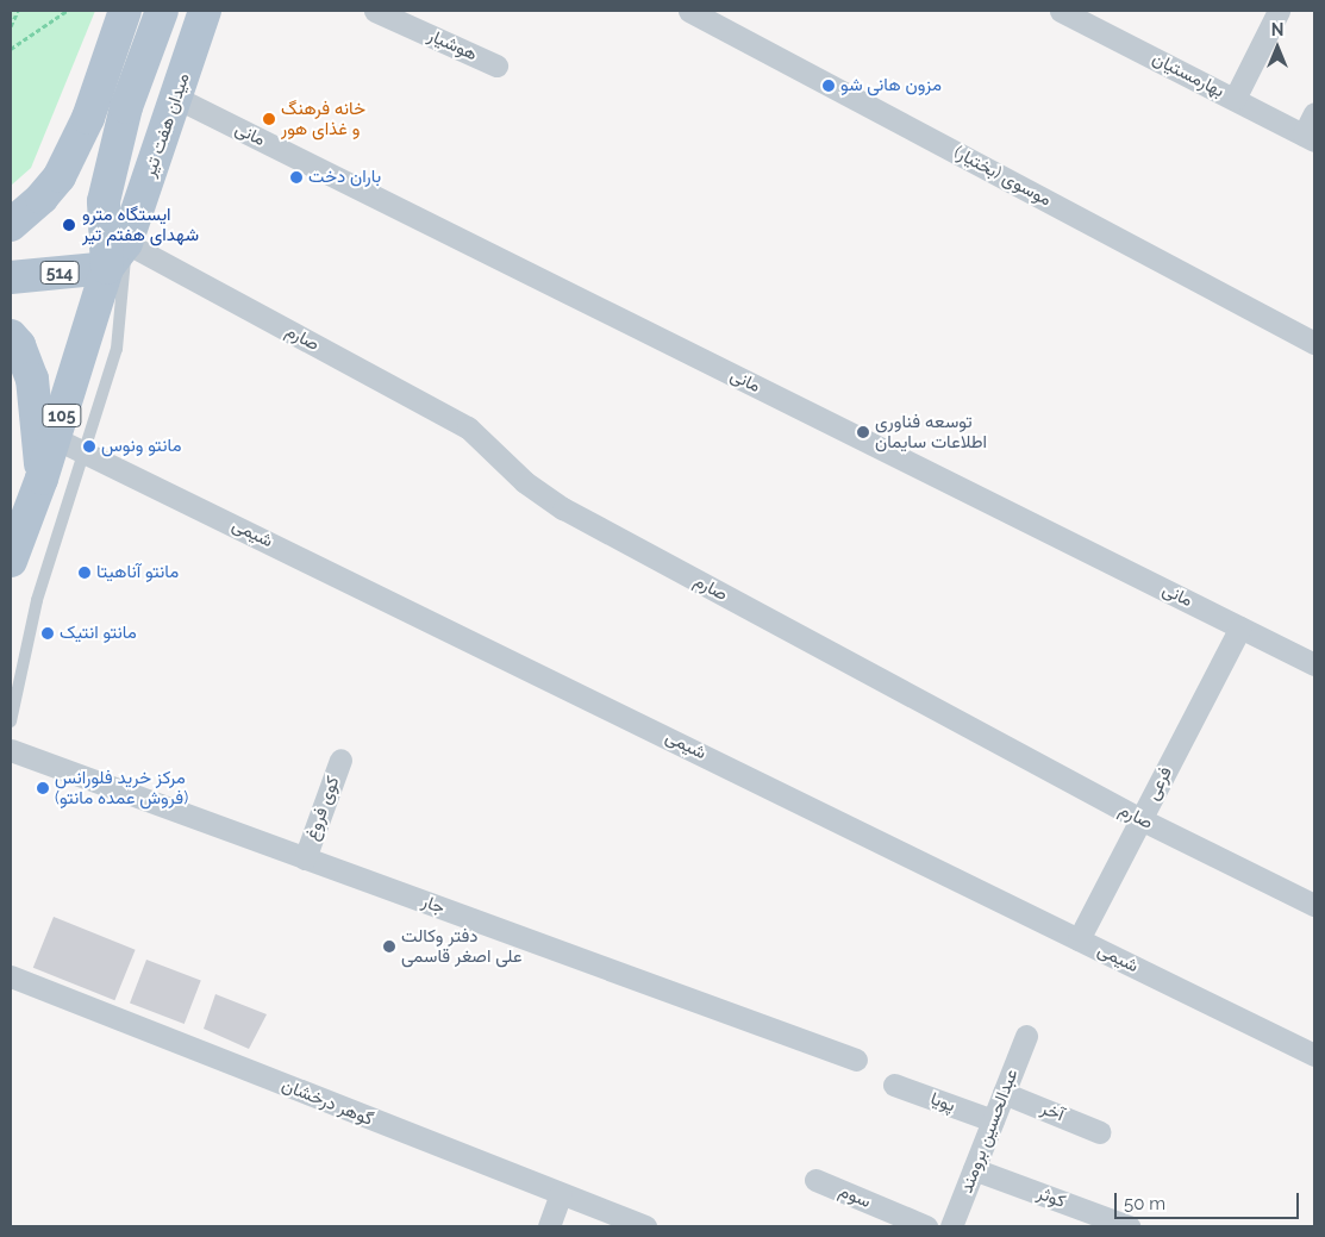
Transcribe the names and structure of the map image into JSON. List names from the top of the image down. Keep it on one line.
{"streets":{"main road":["میدان هفت تیر","514","105"],"street":["هوشیار","بهارمستیان","مانی","موسوی (بختیار)","صارم","شیمی","فرعی","کوی فروغ","جار","گوهر درخشان","پویا","آخر","عبدالحسین برومند","سوم","کوثر"]},"crossings":[["میدان هفت تیر","مانی"],["میدان هفت تیر","514"],["میدان هفت تیر","صارم"],["میدان هفت تیر","105"],["مانی","فرعی"],["514","صارم"],["514","105"],["صارم","105"],["صارم","فرعی"],["105","شیمی"],["شیمی","فرعی"],["کوی فروغ","جار"],["پویا","عبدالحسین برومند"],["آخر","عبدالحسین برومند"],["عبدالحسین برومند","کوثر"]],"places":["مزون هانی شو","خانه فرهنگ و غذای هور","باران دخت","ایستگاه مترو شهدای هفتم تیر","توسعه فناوری اطلاعات سایمان","مانتو ونوس","مانتو آناهیتا","مانتو انتیک","مرکز خرید فلورانس (فروش عمده مانتو)","دفتر وکالت علی اصغر قاسمی"],"scale_bar":"50 m","north":"top"}
